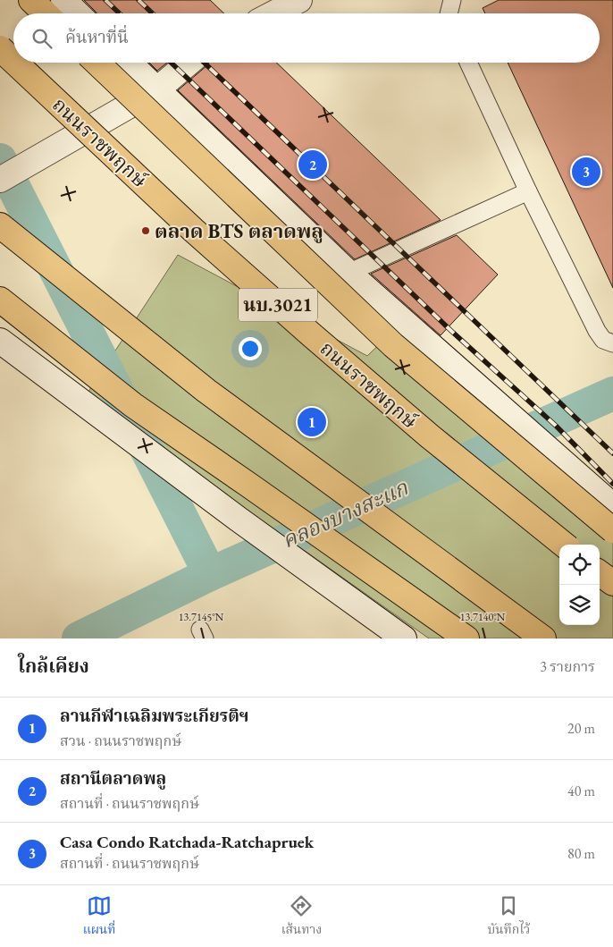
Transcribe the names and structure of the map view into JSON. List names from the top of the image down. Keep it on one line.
{"streets":{"main road":["ถนนราชพฤกษ์","นบ.3021"]},"water":["คลองบางสะแก"],"places":["ตลาด BTS ตลาดพลู"],"page":{"search":"ค้นหาที่นี่","pins":["2","3","1"],"heading":["ใกล้เคียง","3 รายการ"],"list":[{"mark":"1","name":"ลานกีฬาเฉลิมพระเกียรติฯ","note":"สวน · ถนนราชพฤกษ์","value":"20 m"},{"mark":"2","name":"สถานีตลาดพลู","note":"สถานที่ · ถนนราชพฤกษ์","value":"40 m"},{"mark":"3","name":"Casa Condo Ratchada-Ratchapruek","note":"สถานที่ · ถนนราชพฤกษ์","value":"80 m"}],"nav":["แผนที่","เส้นทาง","บันทึกไว้"]},"coordinates":["13.7145°N","13.7140°N"]}
